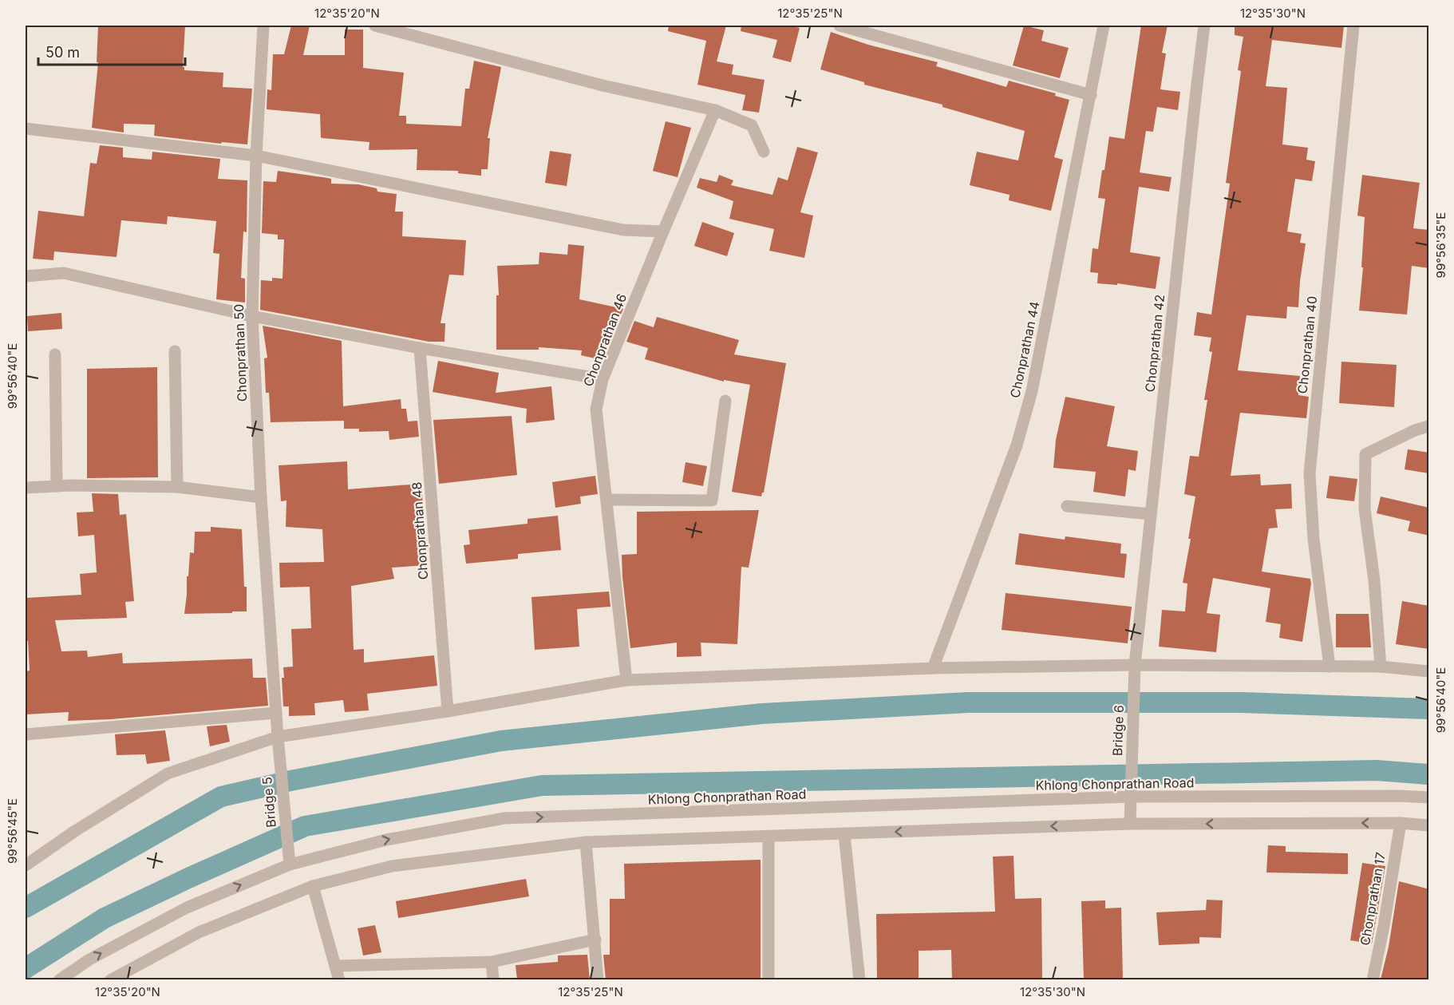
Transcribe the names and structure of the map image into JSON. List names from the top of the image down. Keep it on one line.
{"streets":{"street":["Chonprathan 46","Chonprathan 42","Chonprathan 40","Chonprathan 44","Chonprathan 50","Chonprathan 48","Bridge 6","Khlong Chonprathan Road","Bridge 5","Chonprathan 17"]},"crossings":[["Chonprathan 42","Bridge 6"],["Chonprathan 50","Bridge 5"],["Bridge 6","Khlong Chonprathan Road"],["Khlong Chonprathan Road","Bridge 5"]],"scale_bar":"50 m","coordinates":["12°35'20\"N","12°35'25\"N","12°35'30\"N","99°56'35\"E","99°56'40\"E","99°56'45\"E"]}
